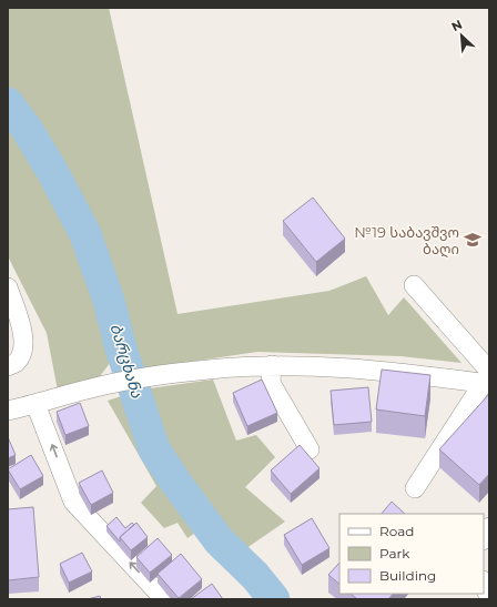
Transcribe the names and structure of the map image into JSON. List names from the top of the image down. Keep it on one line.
{"water":["ბარცხანა"],"places":{"school or university":["№19 საბავშვო ბაღი"]},"legend":["Road","Park","Building"],"north":"top left"}
